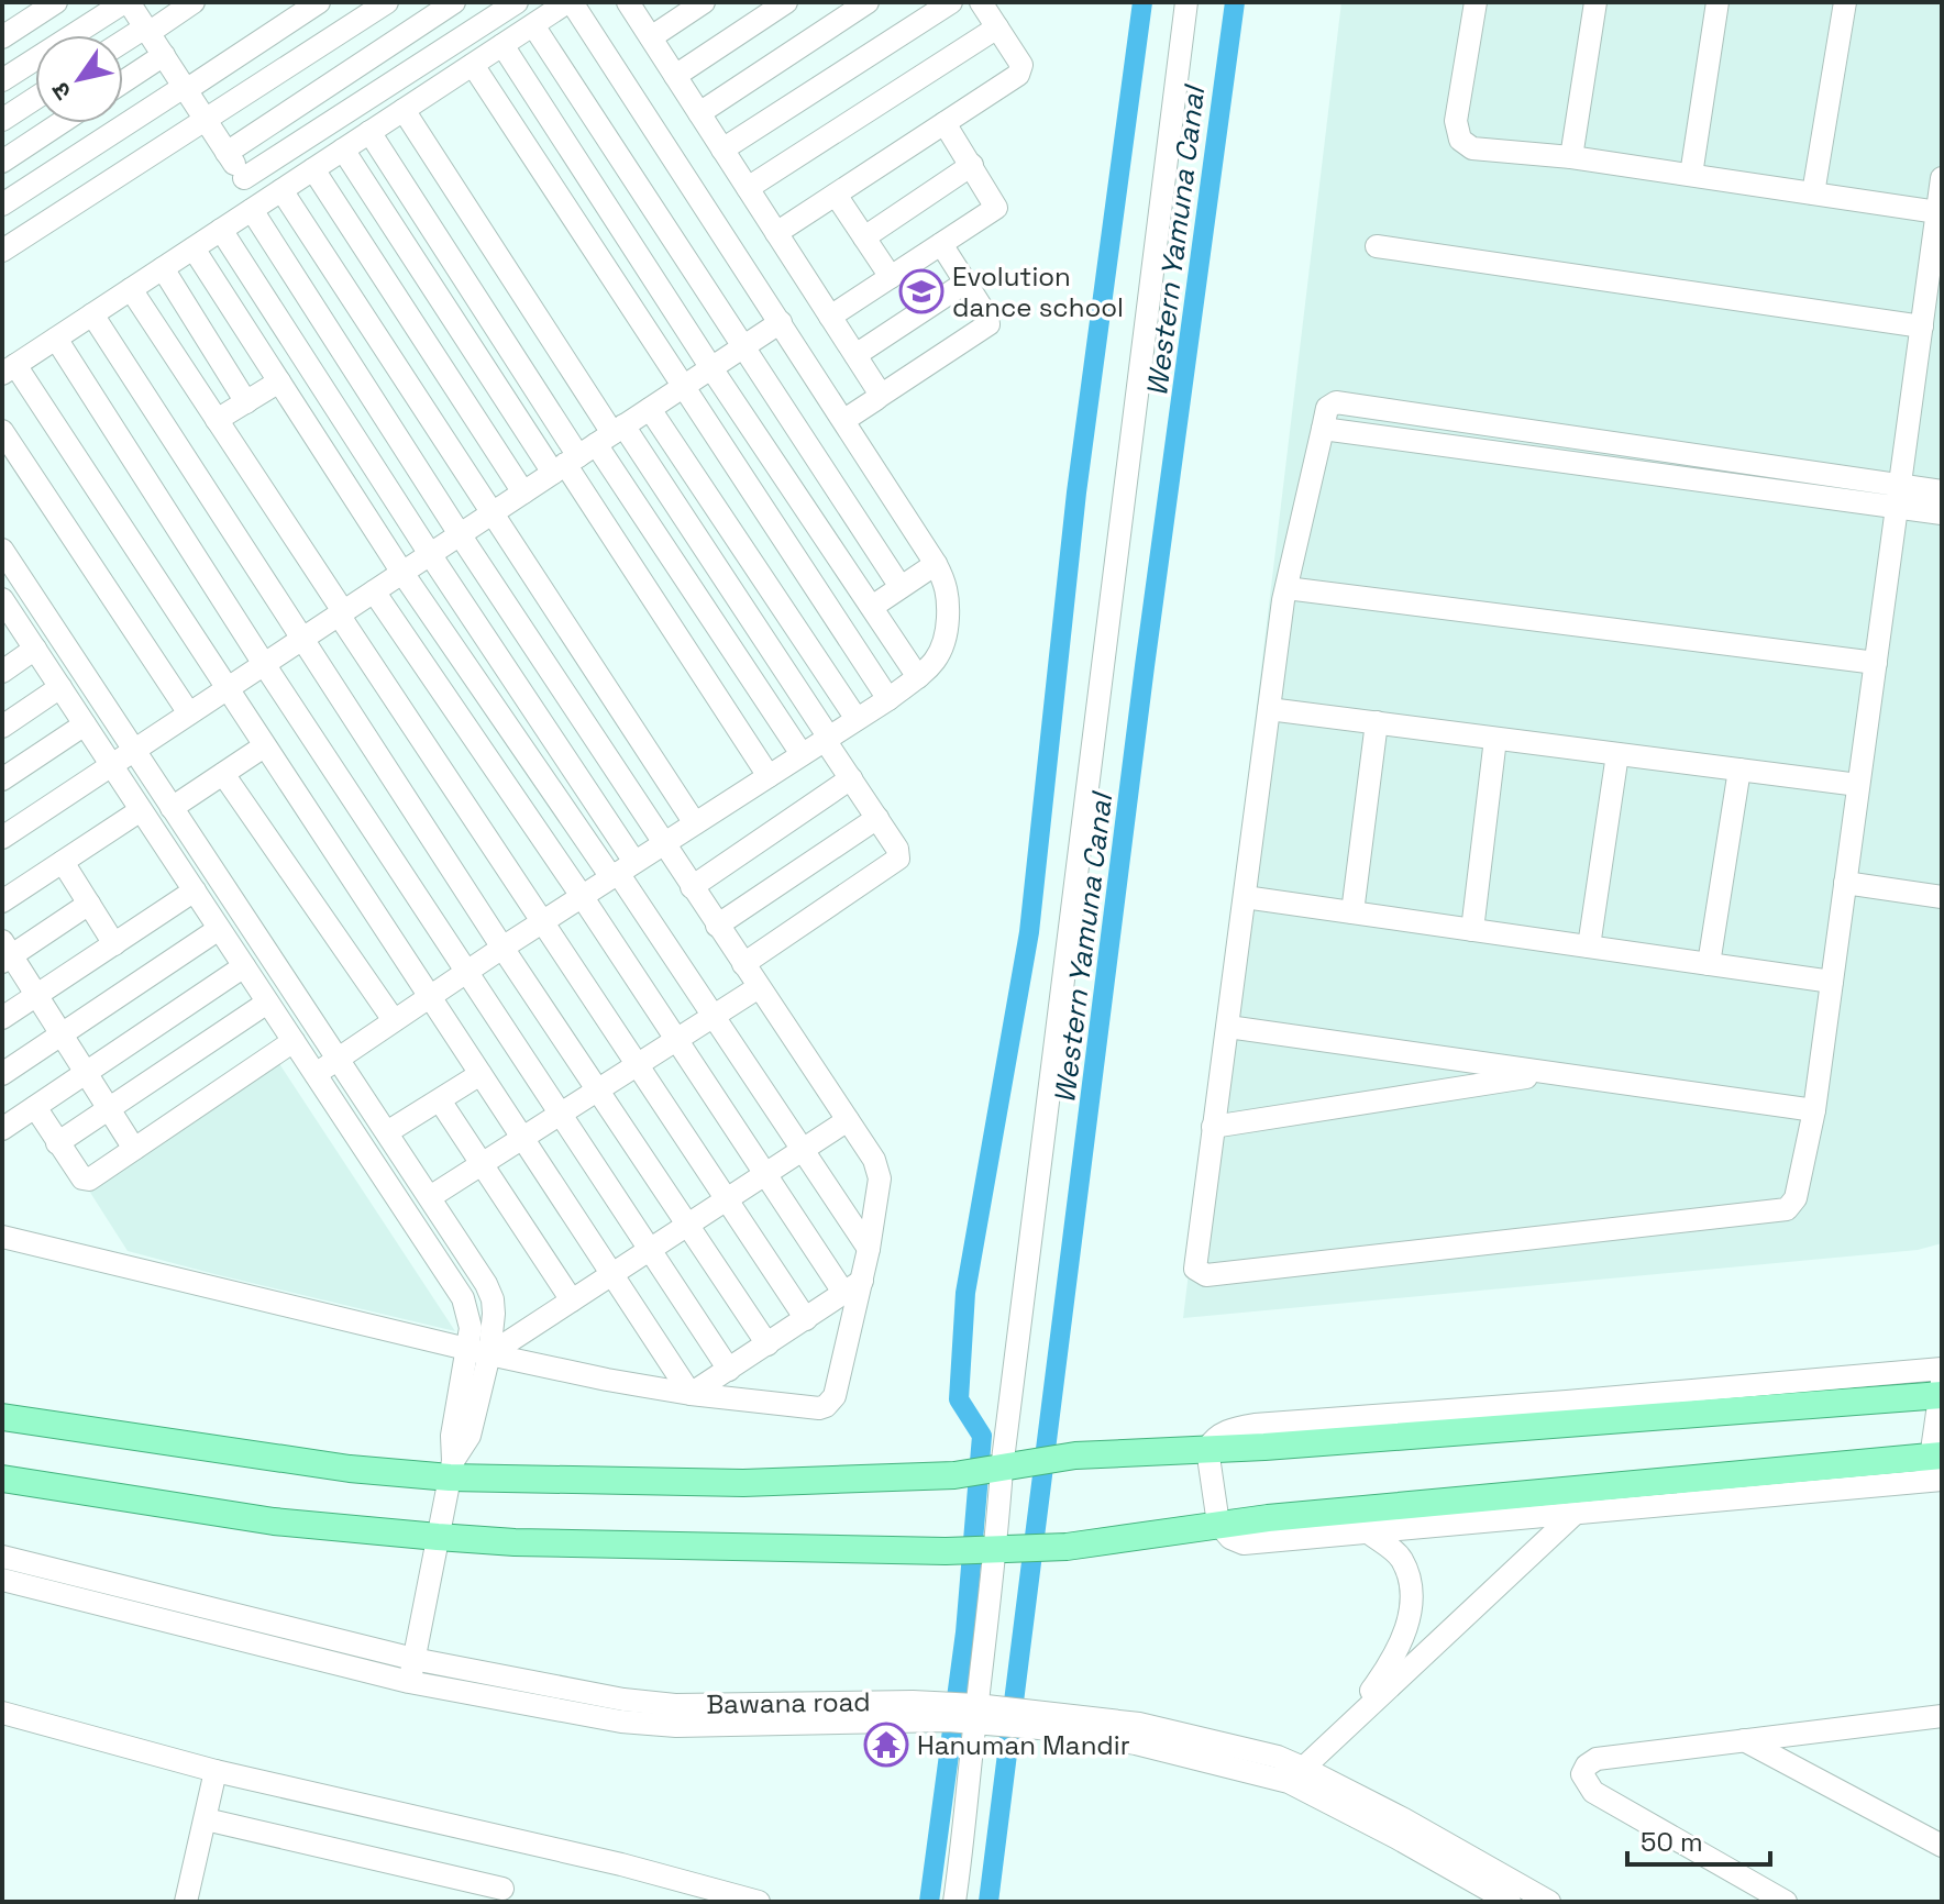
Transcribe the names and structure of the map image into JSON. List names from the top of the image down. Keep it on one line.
{"streets":{"street":["Bawana road"]},"water":["Western Yamuna Canal"],"places":{"school or university":["Evolution dance school"],"temple":["Hanuman Mandir"]},"scale_bar":"50 m","north":"bottom left"}
